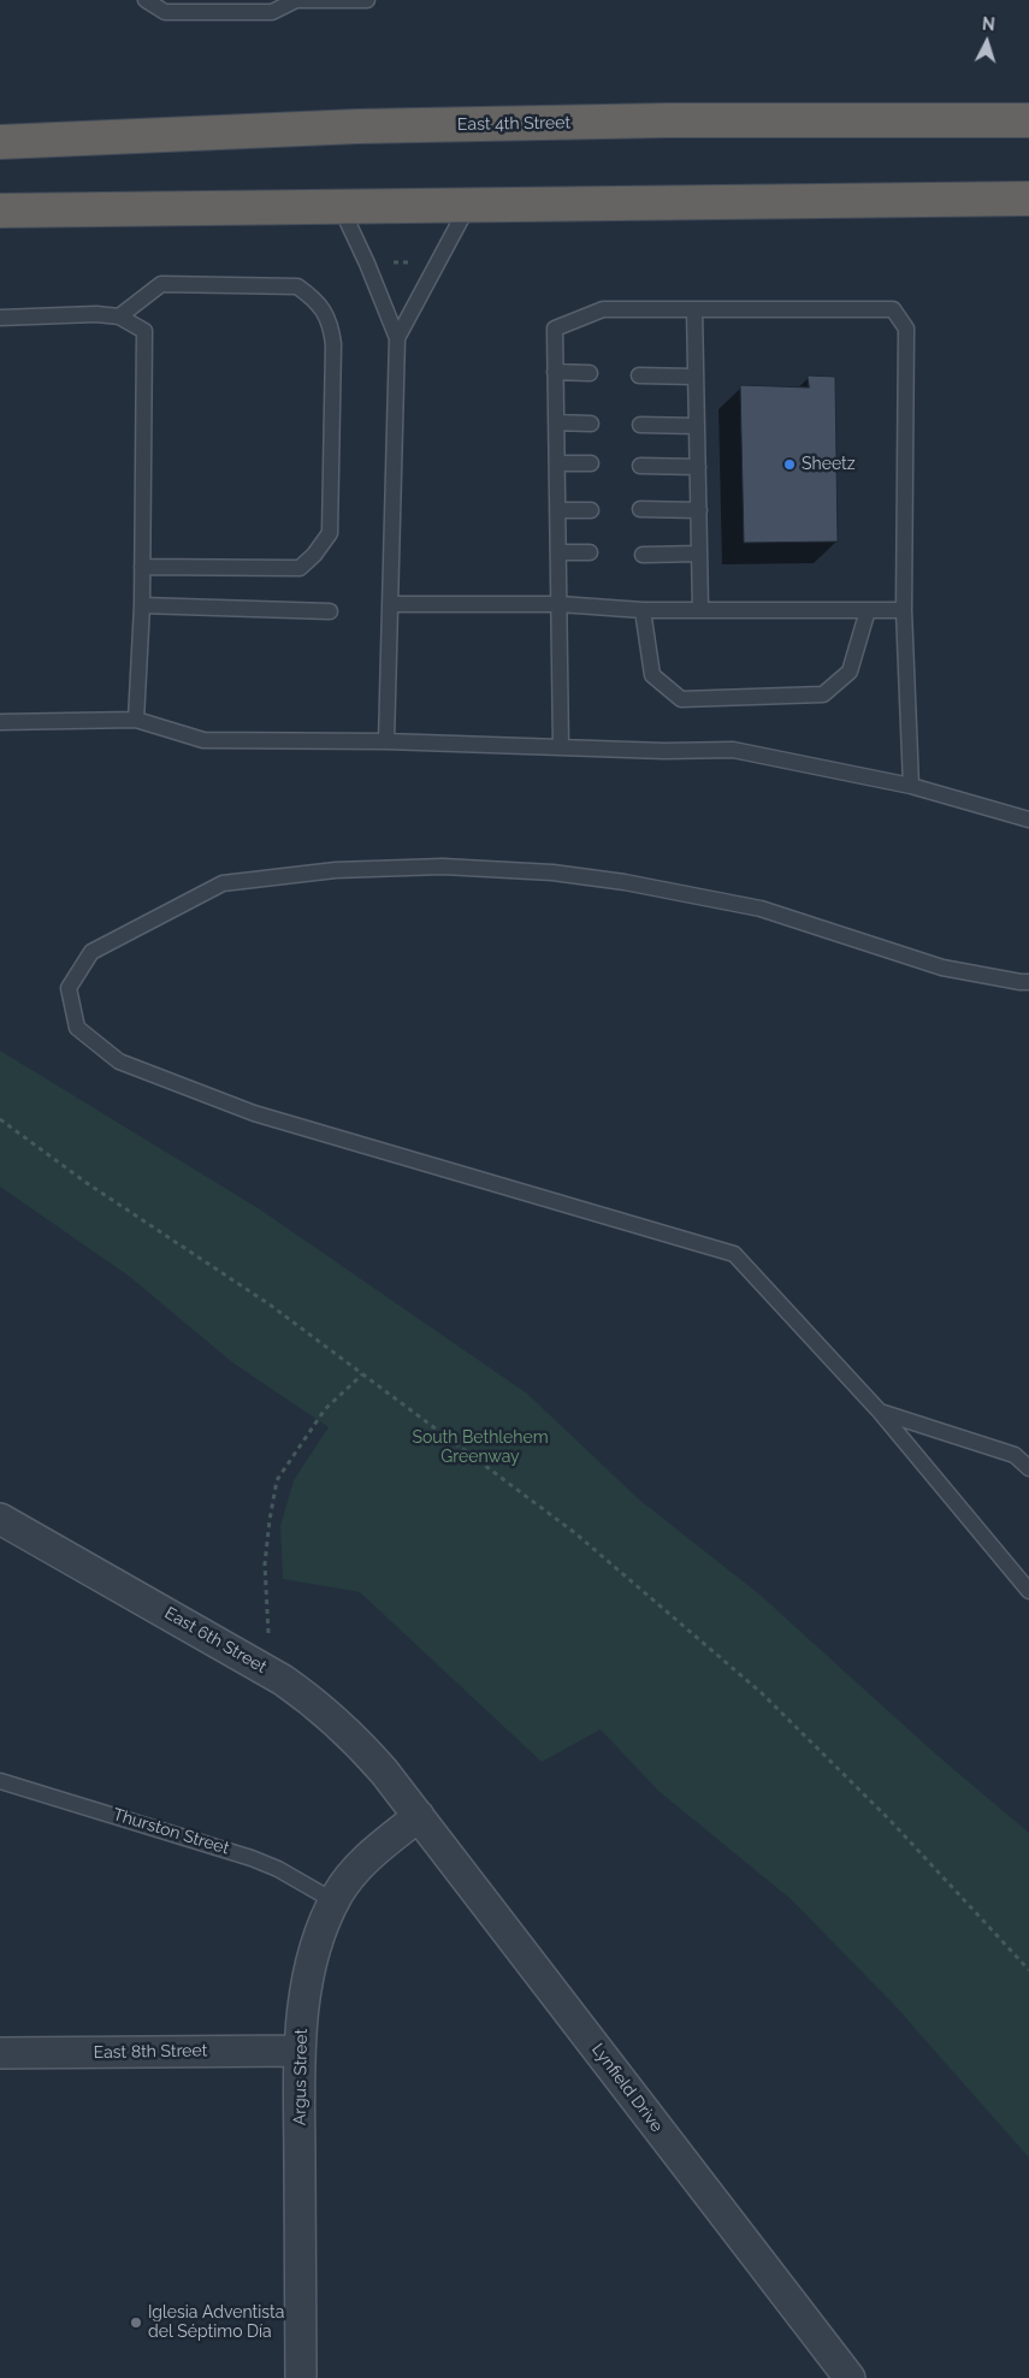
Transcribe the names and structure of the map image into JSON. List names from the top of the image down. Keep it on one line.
{"streets":{"highway":["East 4th Street"],"street":["East 6th Street","East 8th Street","Argus Street","Lynfield Drive"],"lane":["Thurston Street"]},"crossings":[["East 6th Street","Argus Street"],["East 6th Street","Lynfield Drive"],["Thurston Street","Argus Street"],["East 8th Street","Argus Street"],["Argus Street","Lynfield Drive"]],"parks":["South Bethlehem Greenway"],"places":["Sheetz","Iglesia Adventista del Séptimo Día"],"north":"top"}
